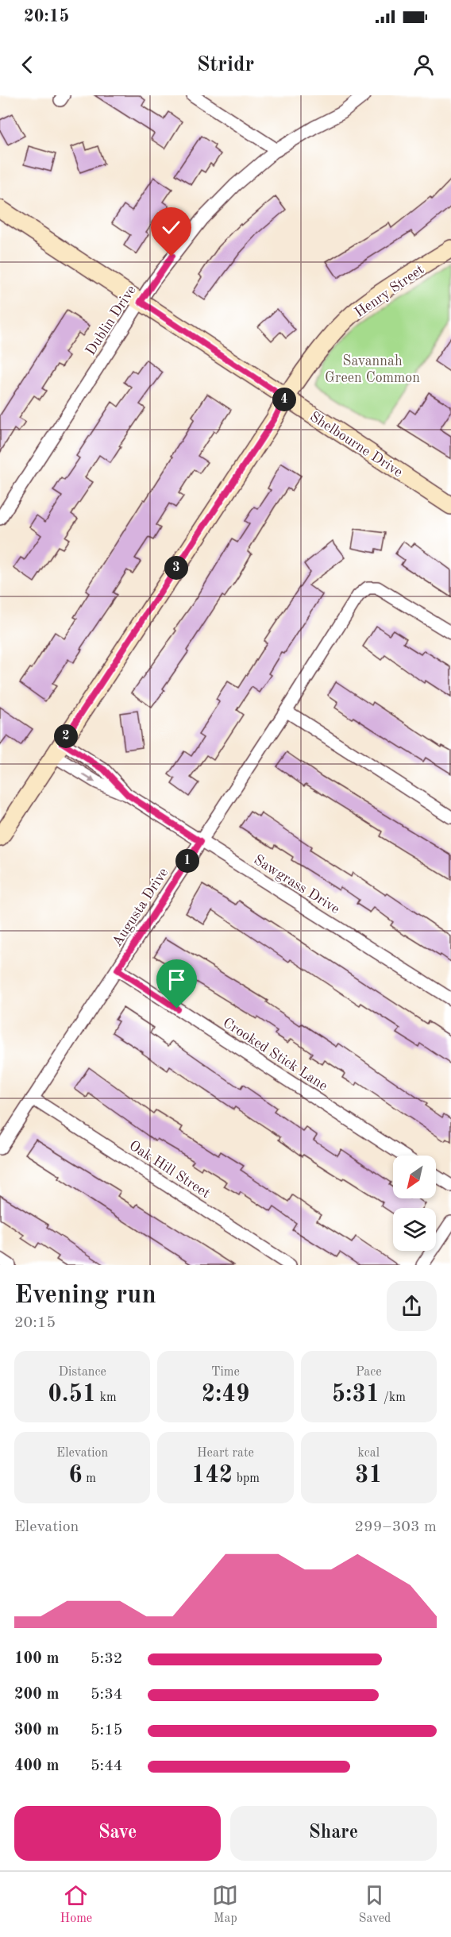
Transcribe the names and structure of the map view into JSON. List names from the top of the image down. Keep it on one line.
{"streets":{"street":["Henry Street","Dublin Drive","Shelbourne Drive","Sawgrass Drive","Augusta Drive","Crooked Stick Lane","Oak Hill Street"]},"crossings":[["Henry Street","Shelbourne Drive"],["Henry Street","Sawgrass Drive"],["Dublin Drive","Shelbourne Drive"],["Sawgrass Drive","Augusta Drive"],["Augusta Drive","Crooked Stick Lane"],["Augusta Drive","Oak Hill Street"]],"parks":["Savannah Green Common"],"north":"bottom left","page":{"status":"20:15","header":"Stridr","pins":["4","3","2","1"],"heading":["Evening run","20:15"],"stats":[["Distance","0.51 km"],["Time","2:49"],["Pace","5:31 /km"],["Elevation","6 m"],["Heart rate","142 bpm"],["kcal","31"]],"chart":["Elevation","299–303 m"],"list":[{"name":"100 m","note":"5:32"},{"name":"200 m","note":"5:34"},{"name":"300 m","note":"5:15"},{"name":"400 m","note":"5:44"}],"buttons":["Save","Share"],"tabs":["Home","Map","Saved"]}}
